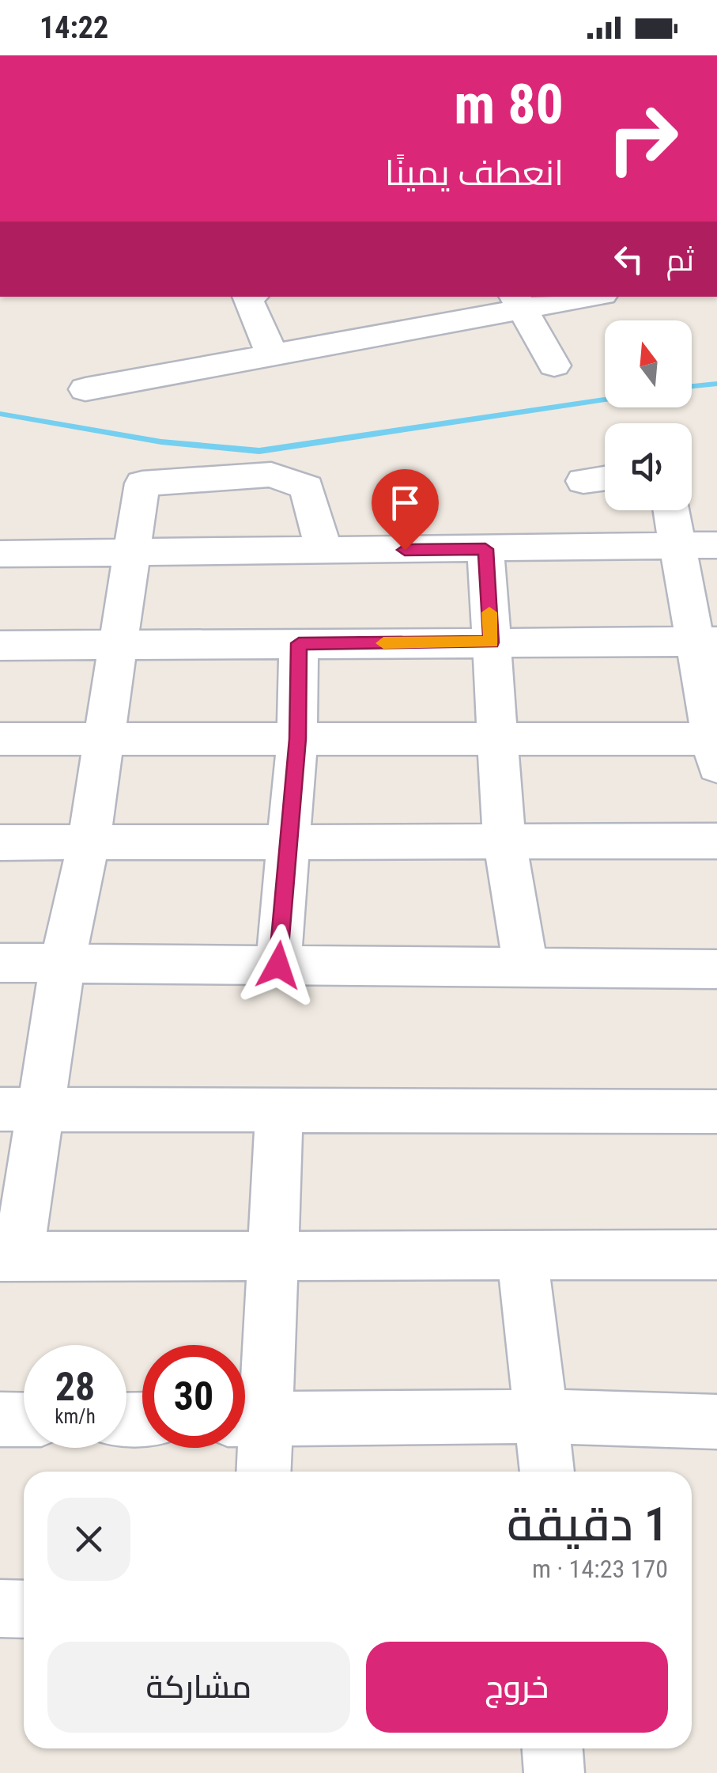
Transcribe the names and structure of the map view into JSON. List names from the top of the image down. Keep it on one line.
{"north":"top","page":{"status":"14:22","turn":["80 m","انعطف يمينًا"],"then":"ثم","speed":"28 km/h","limit":"30","heading":["1 دقيقة","170 m · 14:23"],"buttons":["خروج","مشاركة"]}}
